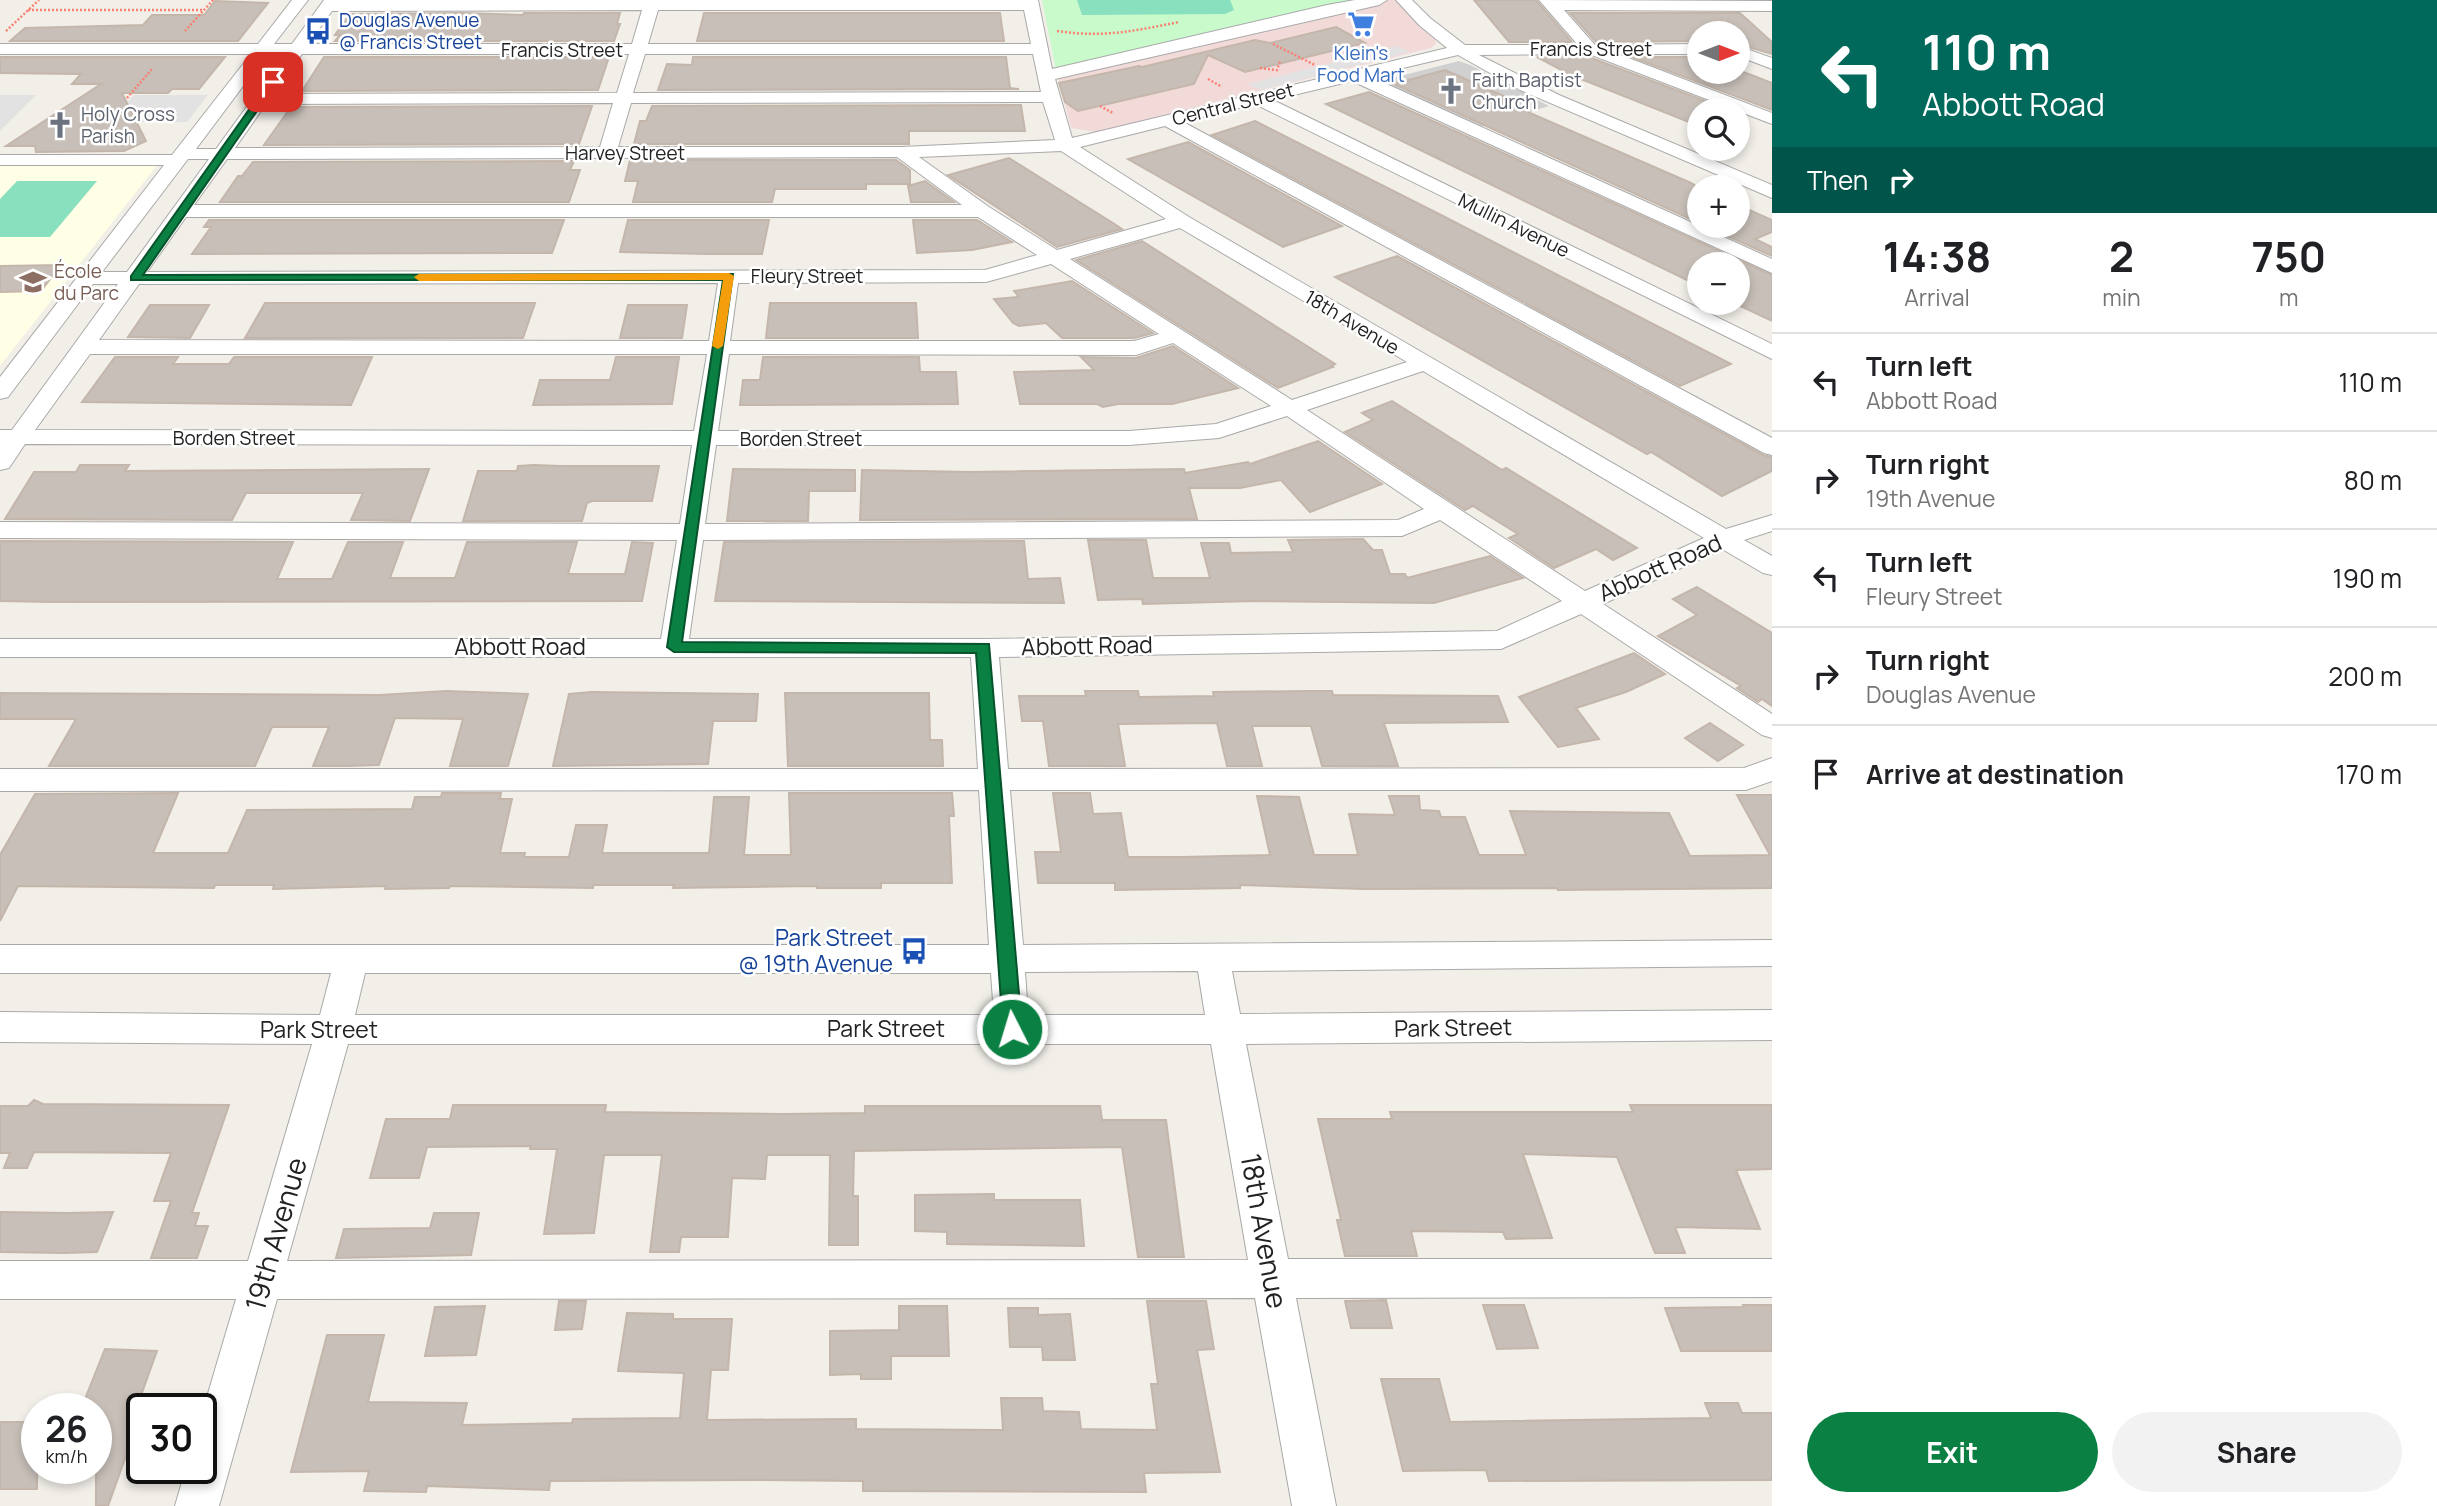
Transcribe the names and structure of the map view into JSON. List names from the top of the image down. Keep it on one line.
{"streets":{"street":["Francis Street","Central Street","Harvey Street","Mullin Avenue","Fleury Street","18th Avenue","Borden Street","Abbott Road","Park Street","19th Avenue"]},"crossings":[["Francis Street","Central Street"],["Central Street","Harvey Street"],["Central Street","Mullin Avenue"],["Central Street","18th Avenue"],["Harvey Street","18th Avenue"],["Fleury Street","18th Avenue"],["18th Avenue","Borden Street"],["18th Avenue","Abbott Road"],["18th Avenue","Park Street"],["Park Street","19th Avenue"]],"places":{"supermarket":["Klein's Food Mart"],"bus stop":["Douglas Avenue @ Francis Street","Park Street @ 19th Avenue"],"church":["Faith Baptist Church","Holy Cross Parish"],"school or university":["École du Parc"]},"north":"right","page":{"turn":["110 m","Abbott Road"],"map_buttons":["+","−"],"then":"Then","eta":["14:38","Arrival","2","min","750","m"],"list":[{"name":"Turn left","note":"Abbott Road","value":"110 m"},{"name":"Turn right","note":"19th Avenue","value":"80 m"},{"name":"Turn left","note":"Fleury Street","value":"190 m"},{"name":"Turn right","note":"Douglas Avenue","value":"200 m"},{"name":"Arrive at destination","value":"170 m"}],"speed":"26 km/h","limit":"30","buttons":["Exit","Share"]}}
